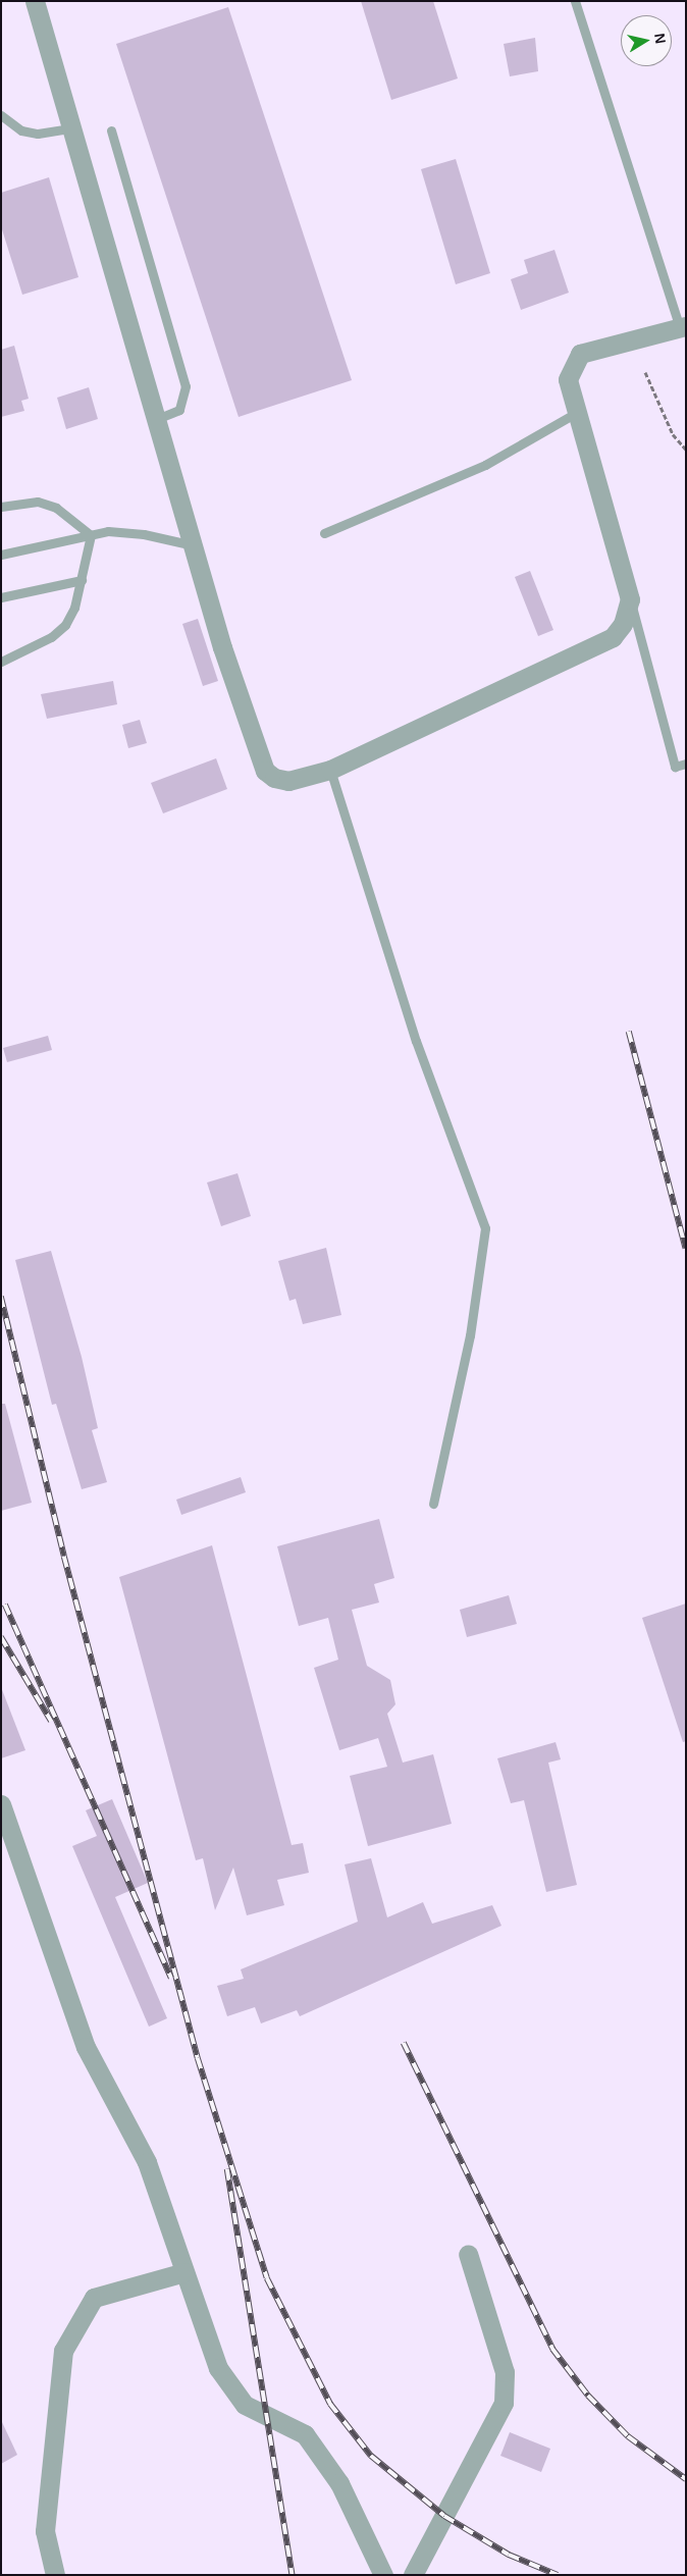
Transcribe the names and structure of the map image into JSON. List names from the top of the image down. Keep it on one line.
{"north":"right"}
